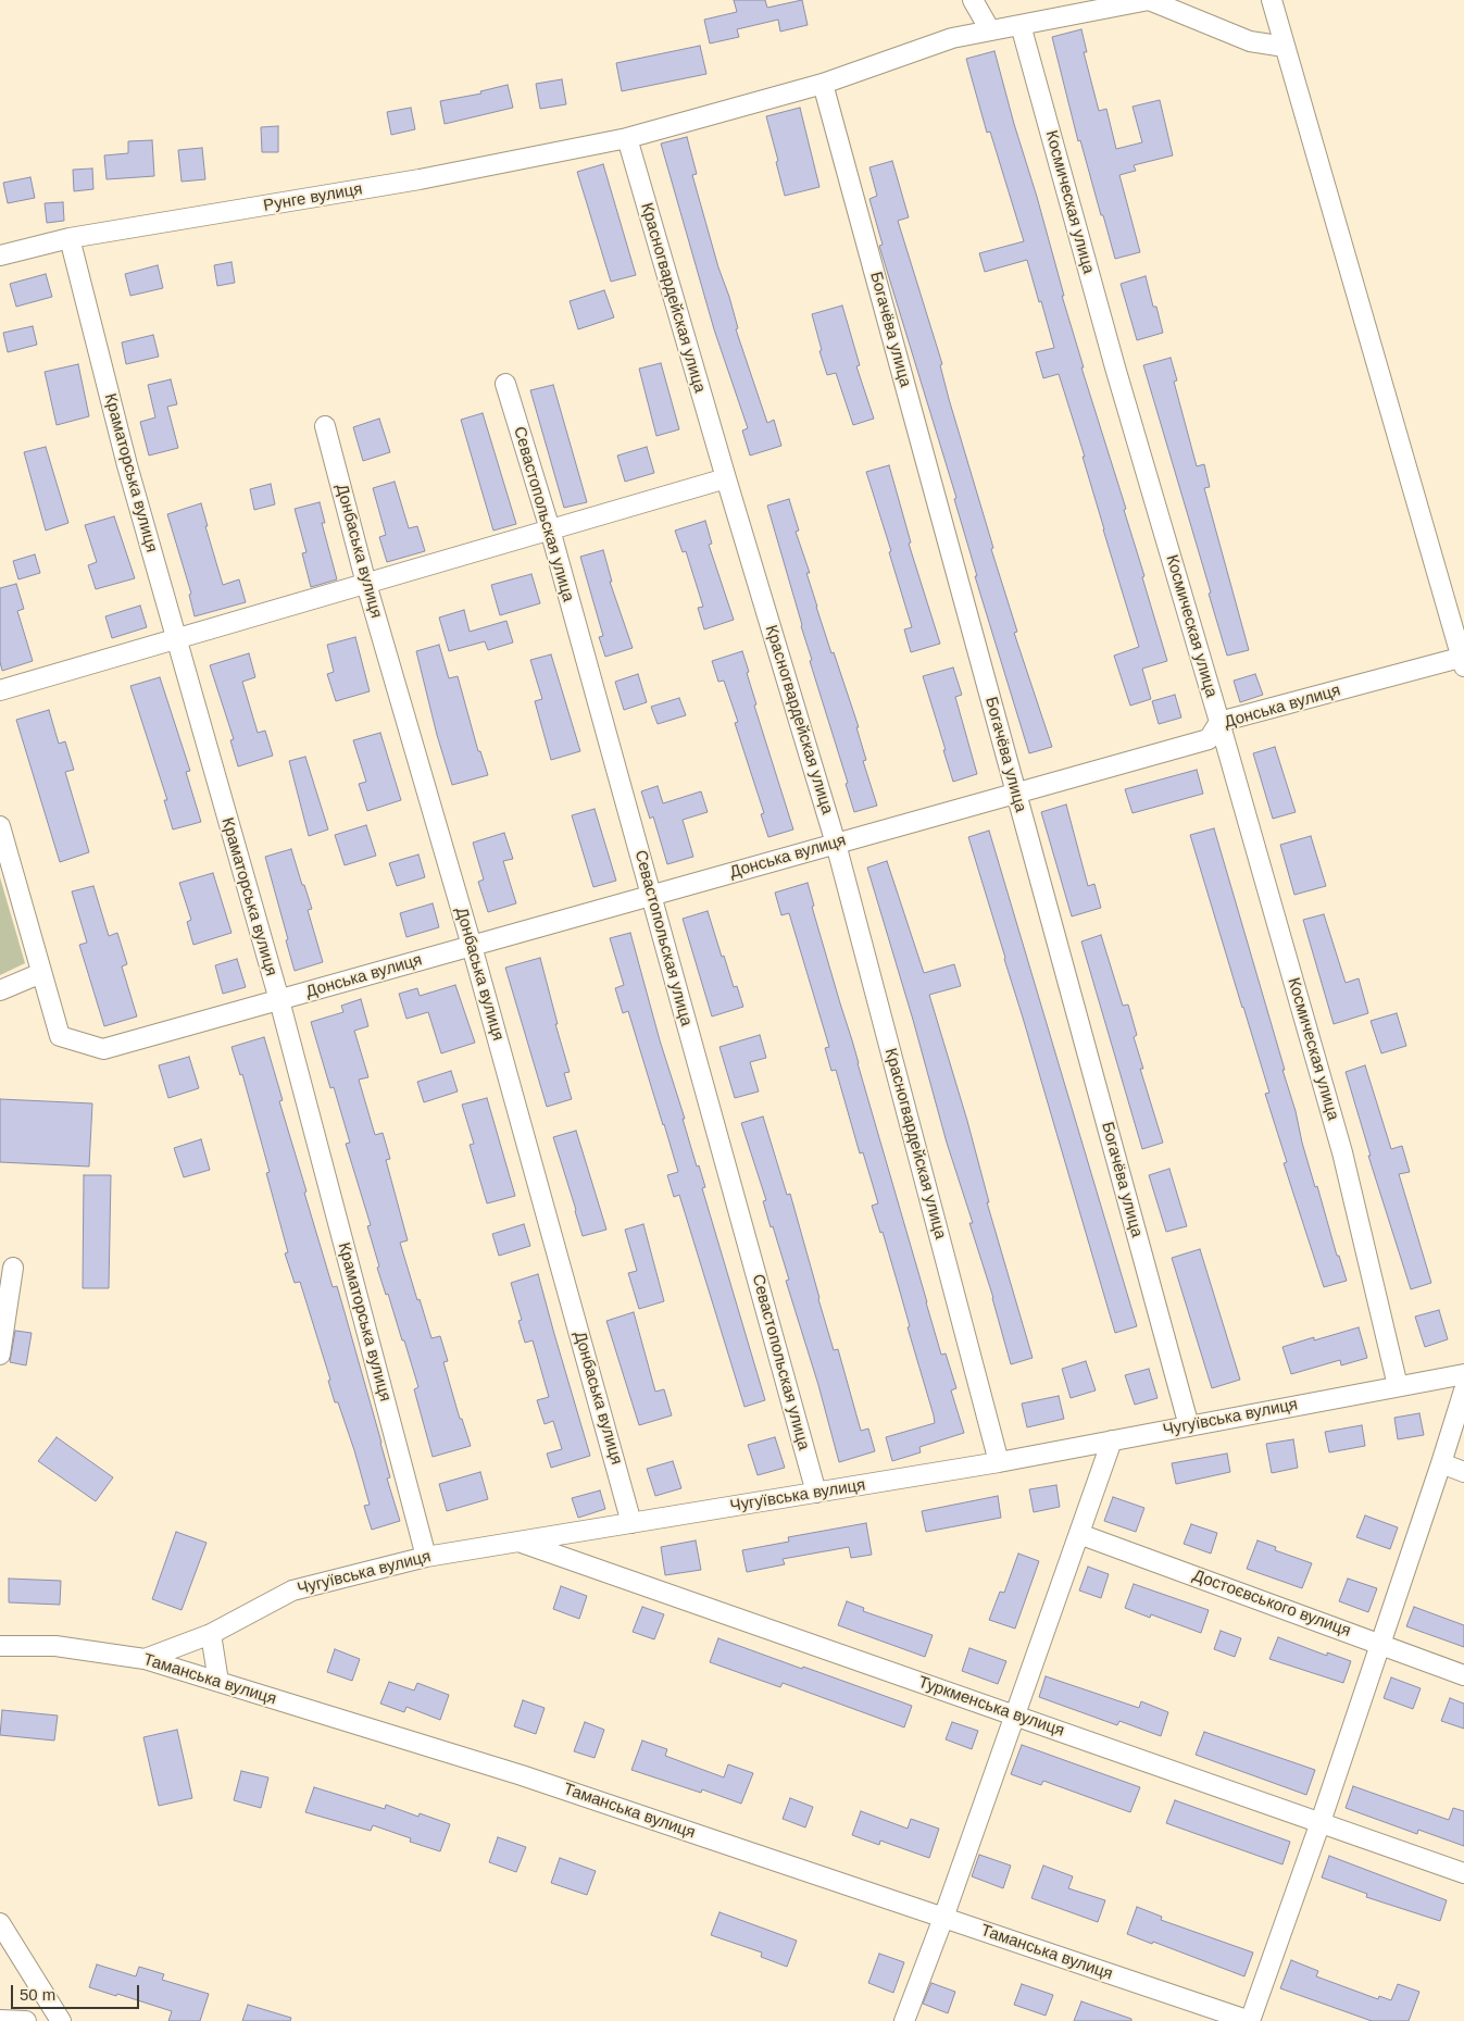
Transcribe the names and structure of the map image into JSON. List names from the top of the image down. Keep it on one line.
{"streets":{"street":["Рунге вулиця","Космическая улица","Красногвардейская улица","Богачёва улица","Краматорська вулиця","Севастопольская улица","Донбаська вулиця","Донська вулиця","Чугуївська вулиця","Достоєвського вулиця","Таманська вулиця","Туркменська вулиця"]},"crossings":[["Рунге вулиця","Космическая улица"],["Рунге вулиця","Красногвардейская улица"],["Рунге вулиця","Богачёва улица"],["Рунге вулиця","Краматорська вулиця"],["Космическая улица","Донська вулиця"],["Космическая улица","Чугуївська вулиця"],["Красногвардейская улица","Донська вулиця"],["Красногвардейская улица","Чугуївська вулиця"],["Богачёва улица","Донська вулиця"],["Богачёва улица","Чугуївська вулиця"],["Краматорська вулиця","Донська вулиця"],["Краматорська вулиця","Чугуївська вулиця"],["Севастопольская улица","Донська вулиця"],["Севастопольская улица","Чугуївська вулиця"],["Донбаська вулиця","Донська вулиця"],["Донбаська вулиця","Чугуївська вулиця"],["Чугуївська вулиця","Таманська вулиця"],["Чугуївська вулиця","Туркменська вулиця"]],"scale_bar":"50 m"}
